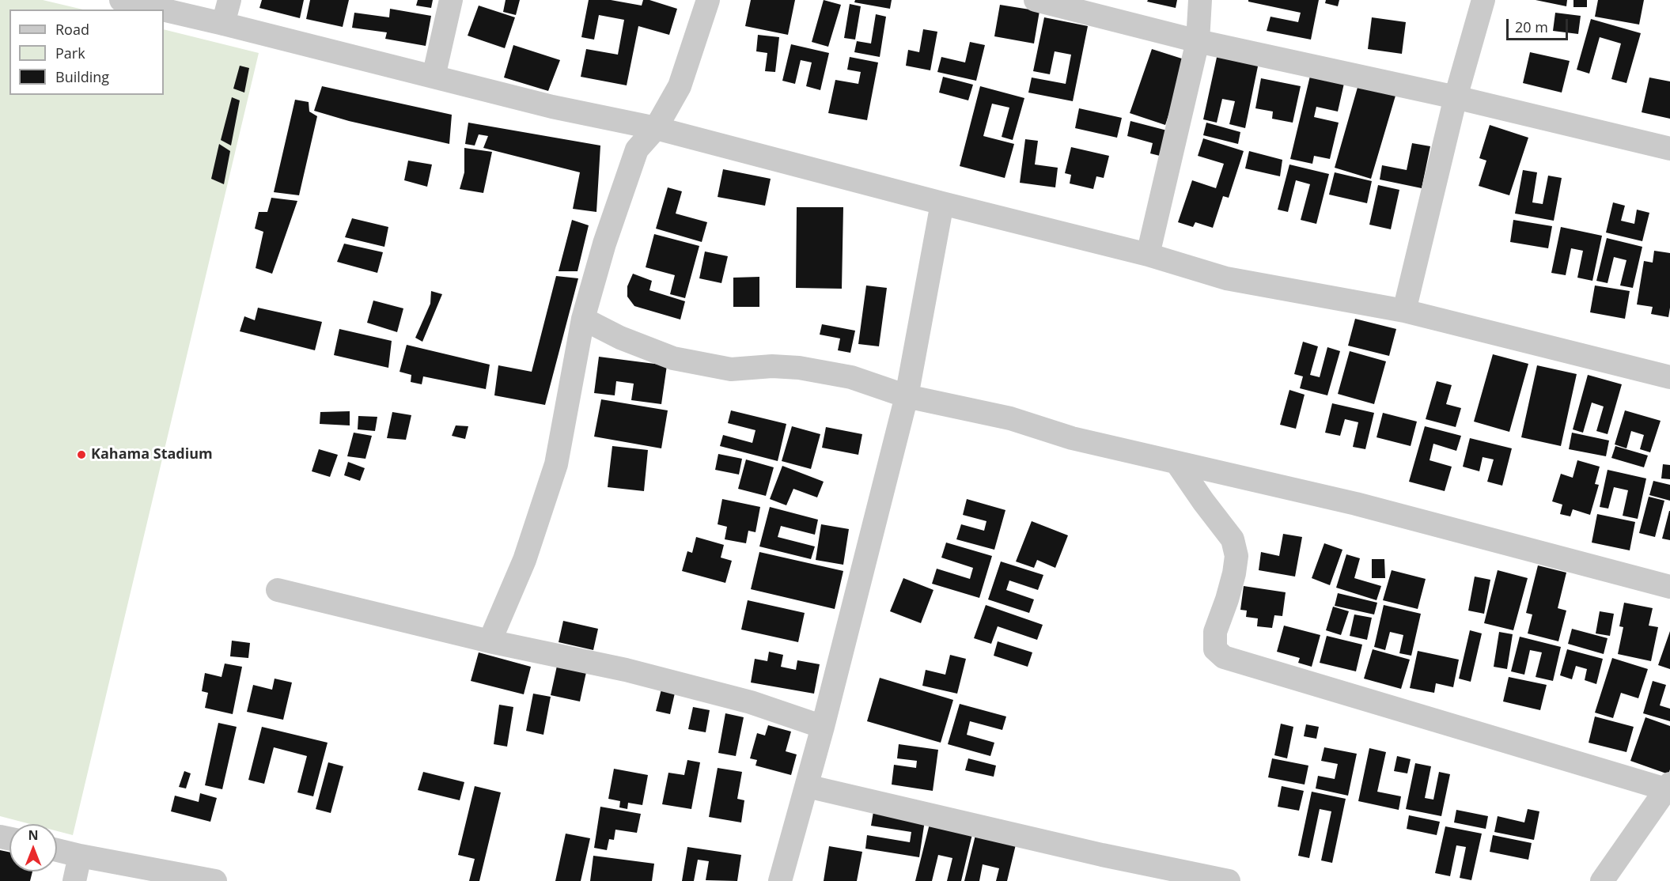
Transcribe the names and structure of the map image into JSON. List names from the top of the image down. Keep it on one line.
{"places":["Kahama Stadium"],"legend":["Road","Park","Building"],"scale_bar":"20 m","north":"top"}
